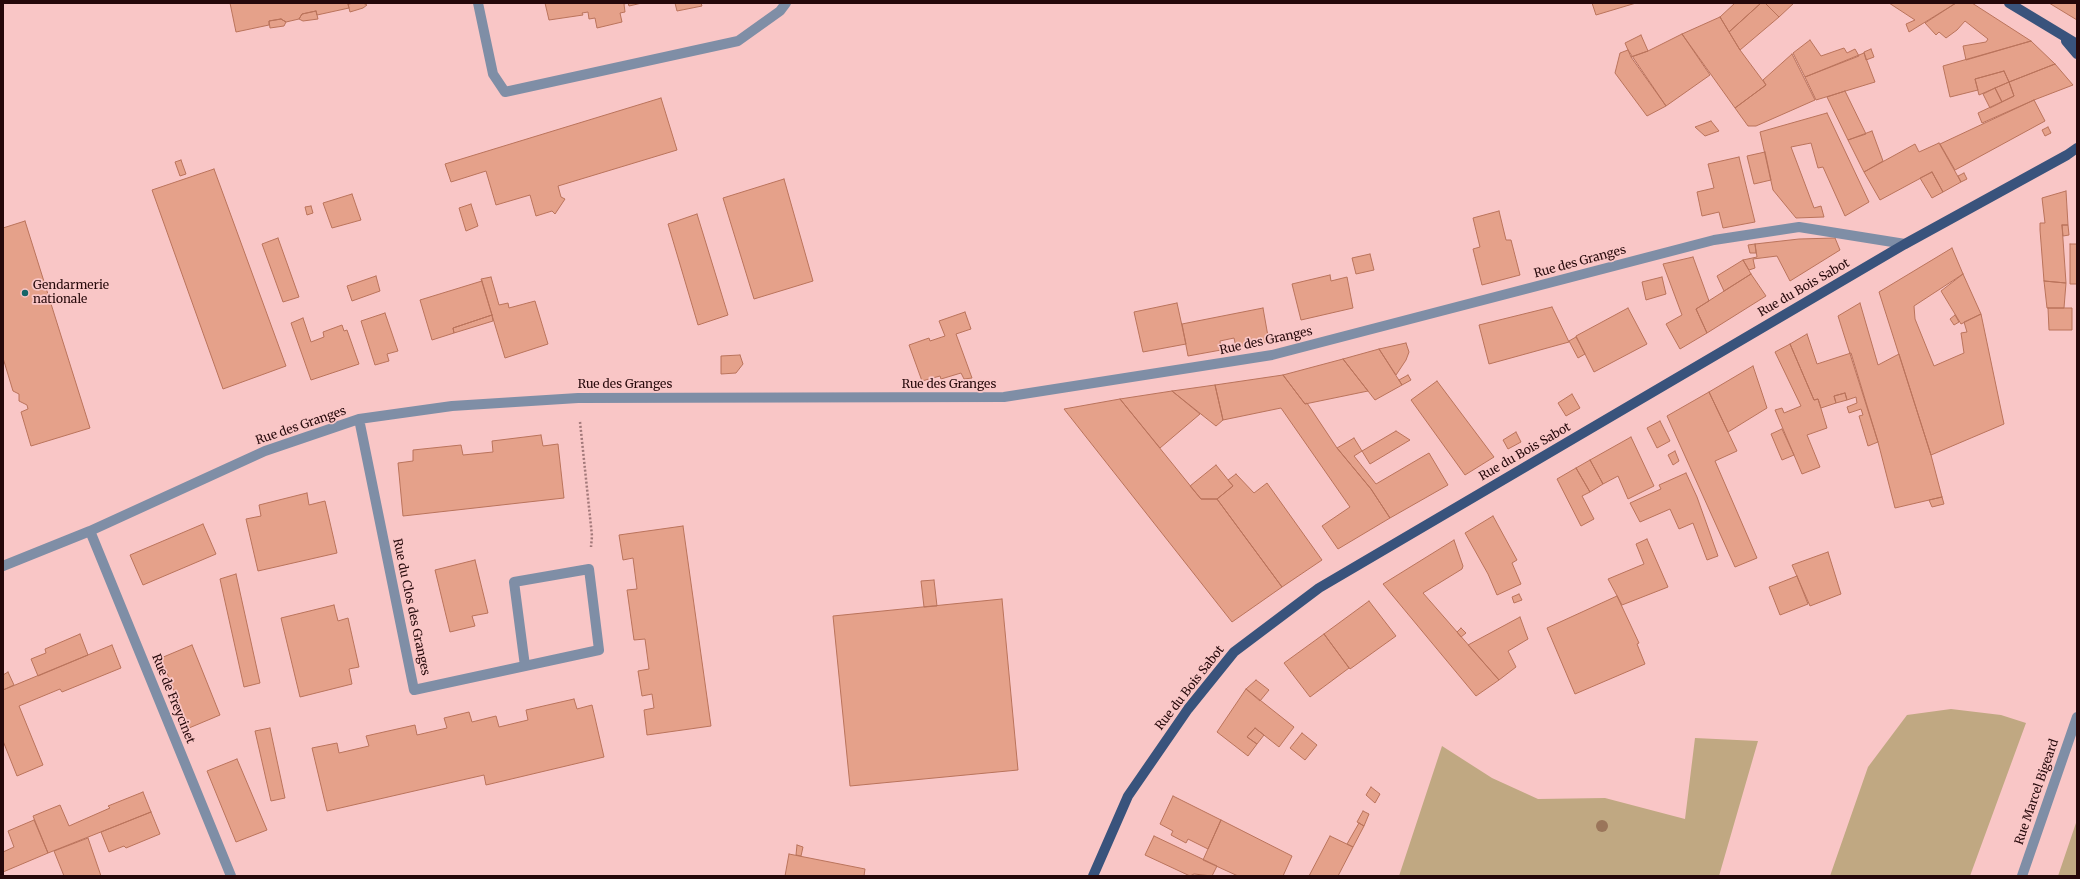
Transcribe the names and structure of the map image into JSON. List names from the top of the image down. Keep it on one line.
{"streets":{"main road":["Rue du Bois Sabot"],"street":["Rue des Granges","Rue du Clos des Granges","Rue de Freycinet","Rue Marcel Bigeard"]},"crossings":[["Rue des Granges","Rue du Bois Sabot"],["Rue des Granges","Rue du Clos des Granges"],["Rue des Granges","Rue de Freycinet"]],"places":["Gendarmerie nationale"]}
